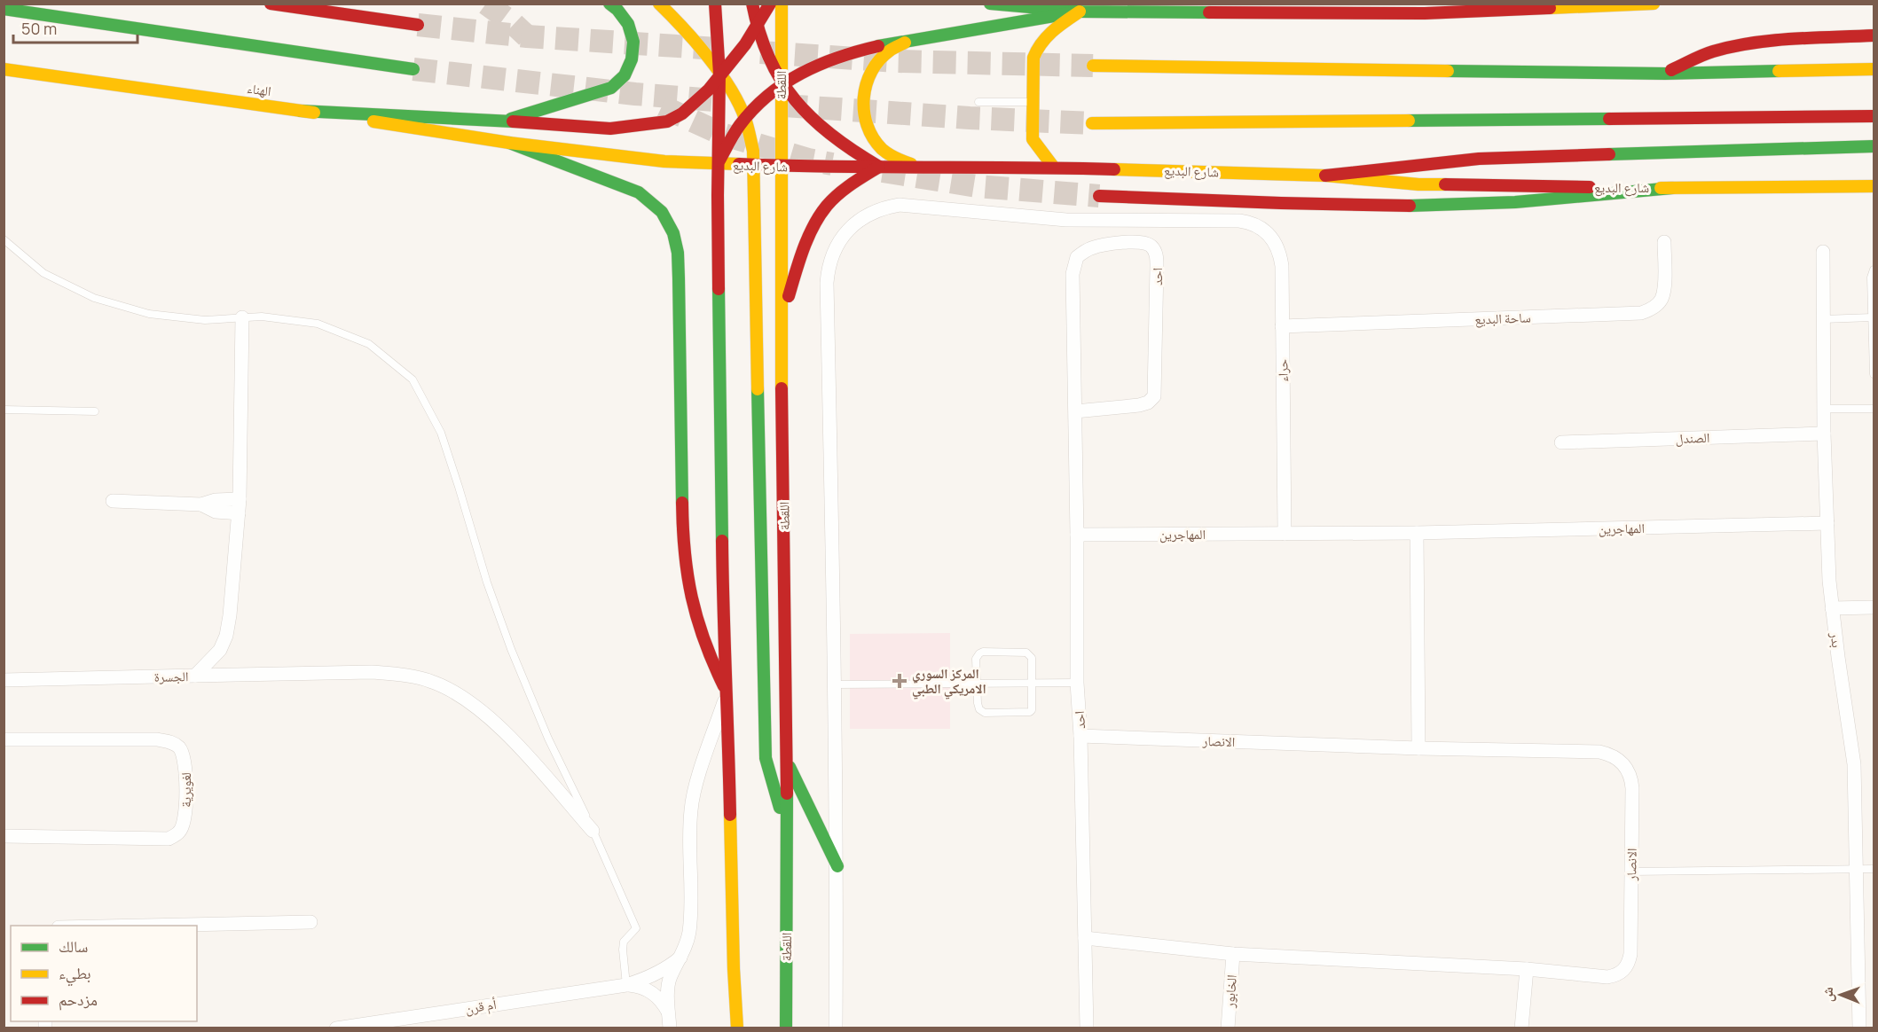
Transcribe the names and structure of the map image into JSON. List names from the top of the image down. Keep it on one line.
{"streets":{"main road":["اللقطة","الهناء","شارع البديع"],"street":["احد","ساحة البديع","حراء","الصندل","المهاجرين","بدر","الجسرة","الانصار","لغويرية","الخابور","أم قرن"]},"crossings":[["اللقطة","شارع البديع"],["الهناء","شارع البديع"],["احد","المهاجرين"],["احد","الانصار"],["ساحة البديع","حراء"],["حراء","المهاجرين"],["الصندل","بدر"],["المهاجرين","بدر"],["الانصار","الخابور"]],"places":{"health":["المركز السوري الامريكي الطبي"]},"legend":["سالك","بطيء","مزدحم"],"scale_bar":"50 m","north":"left"}
